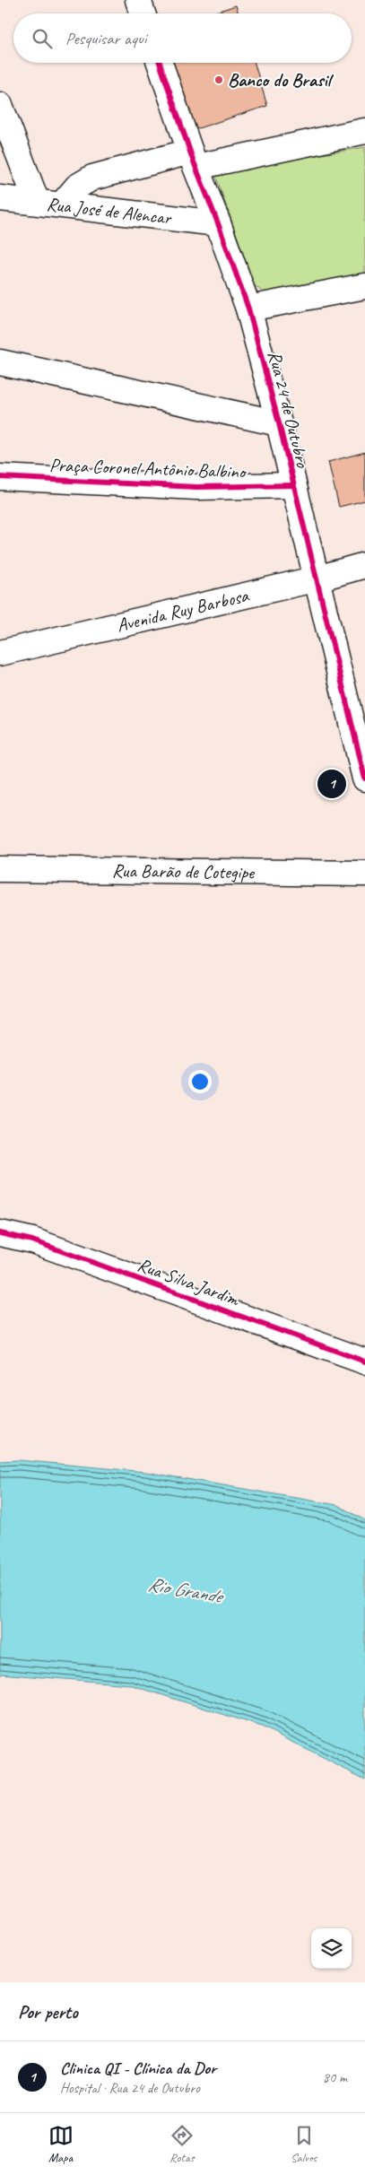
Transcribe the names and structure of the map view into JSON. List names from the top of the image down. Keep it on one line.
{"streets":{"street":["Rua José de Alencar","Rua 24 de Outubro","Praça Coronel Antônio Balbino","Avenida Ruy Barbosa","Rua Barão de Cotegipe","Rua Silva Jardim"]},"crossings":[["Rua José de Alencar","Rua 24 de Outubro"],["Rua 24 de Outubro","Praça Coronel Antônio Balbino"],["Rua 24 de Outubro","Avenida Ruy Barbosa"]],"water":["Rio Grande"],"places":["Banco do Brasil"],"page":{"search":"Pesquisar aqui","pins":"1","heading":"Por perto","list":[{"mark":"1","name":"Clinica QI - Clínica da Dor","note":"Hospital · Rua 24 de Outubro","value":"80 m"}],"nav":["Mapa","Rotas","Salvos"]}}
